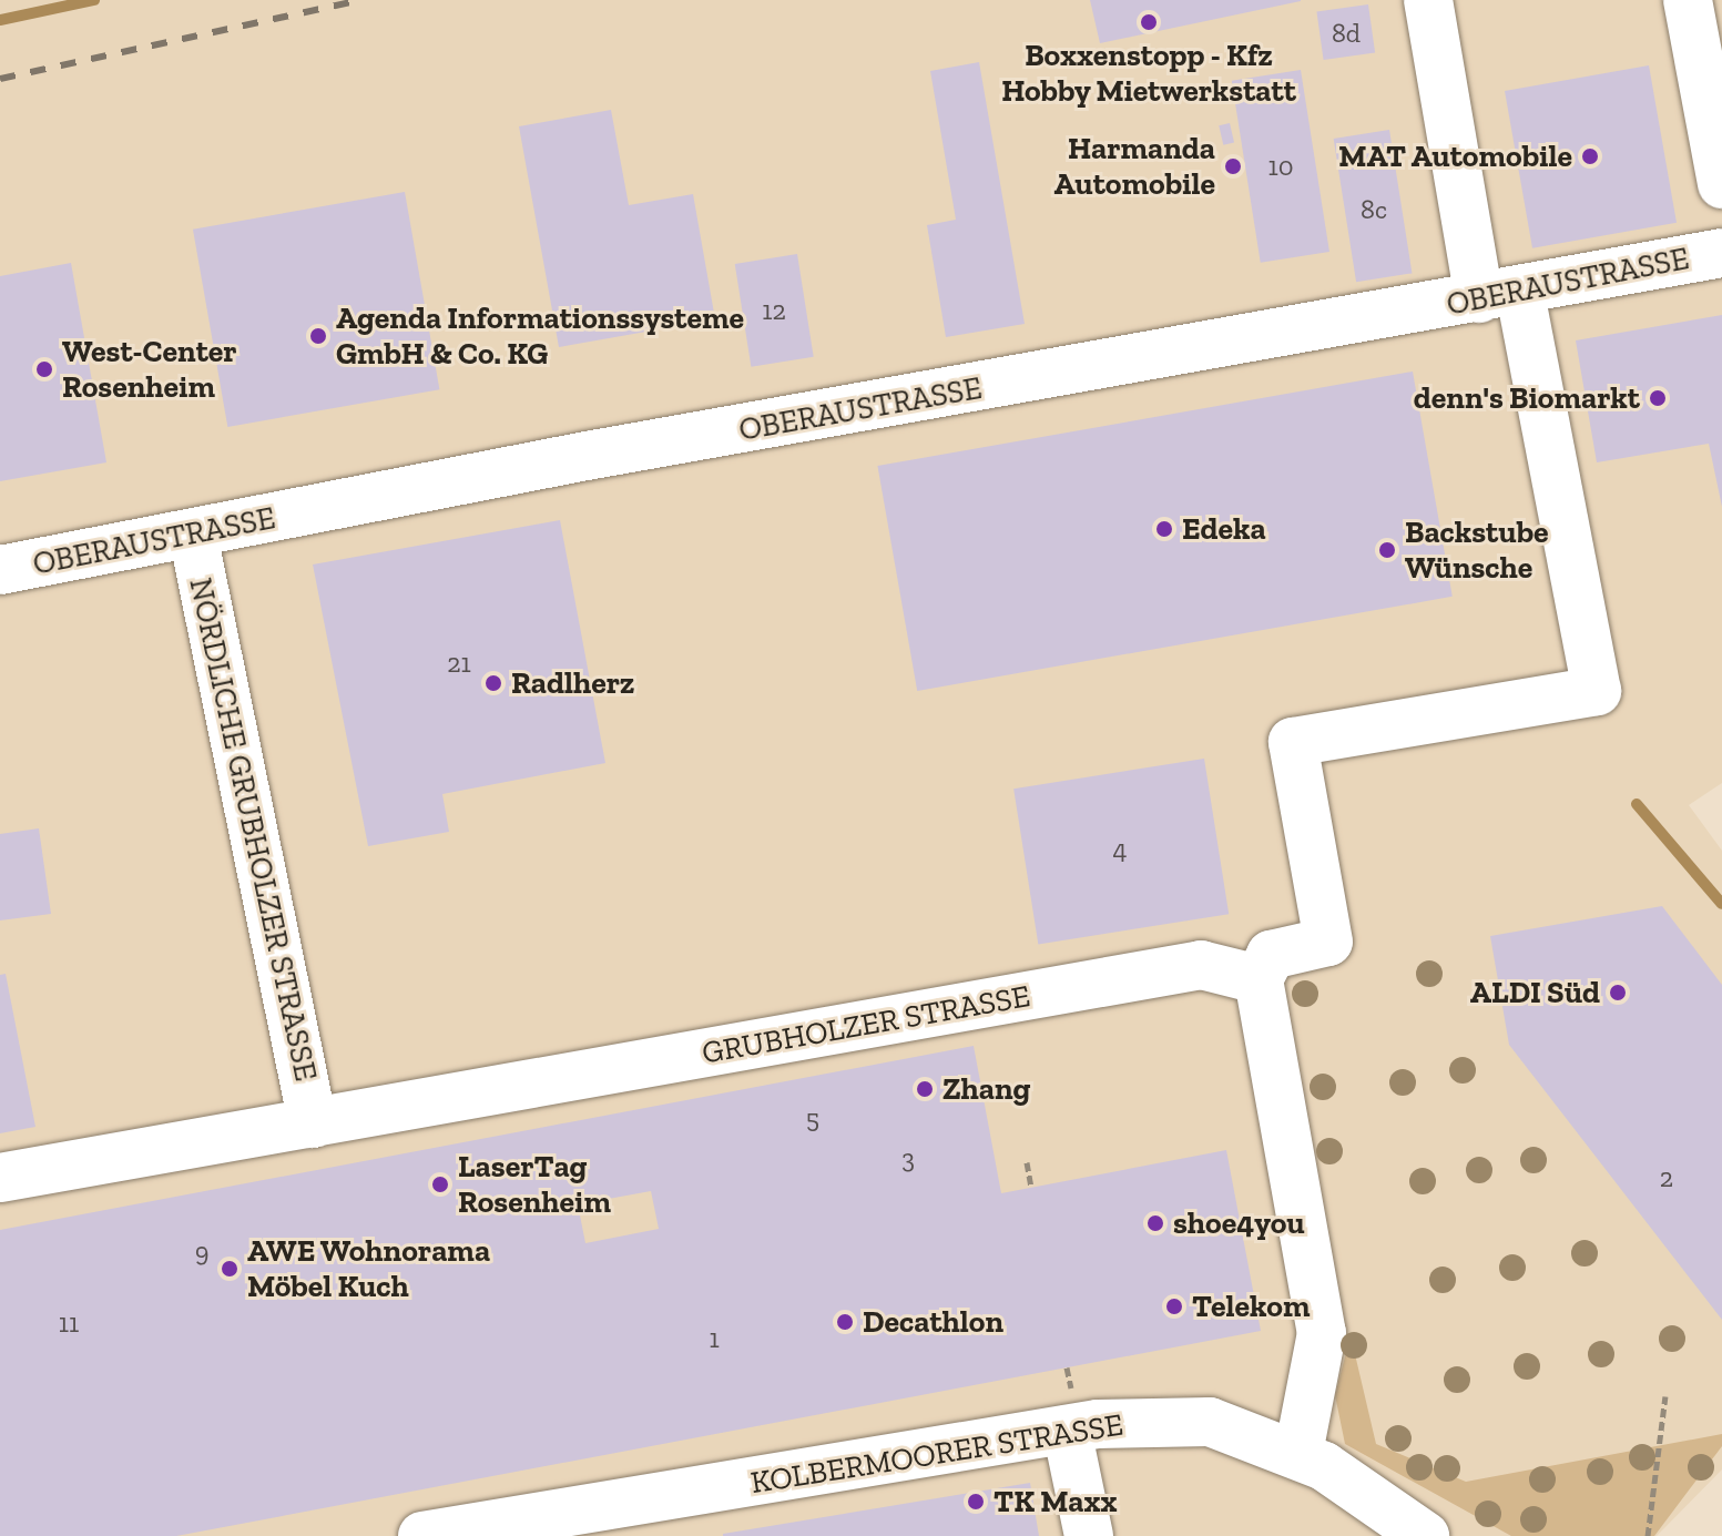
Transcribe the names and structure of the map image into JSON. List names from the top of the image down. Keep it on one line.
{"streets":{"street":["OBERAUSTRASSE","NÖRDLICHE GRUBHOLZER STRASSE","GRUBHOLZER STRASSE","KOLBERMOORER STRASSE"]},"crossings":[["OBERAUSTRASSE","NÖRDLICHE GRUBHOLZER STRASSE"],["NÖRDLICHE GRUBHOLZER STRASSE","GRUBHOLZER STRASSE"]],"places":["Boxxenstopp - Kfz Hobby Mietwerkstatt","MAT Automobile","Harmanda Automobile","Agenda Informationssysteme GmbH & Co. KG","West-Center Rosenheim","denn's Biomarkt","Edeka","Backstube Wünsche","Radlherz","ALDI Süd","Zhang","LaserTag Rosenheim","shoe4you","AWE Wohnorama Möbel Kuch","Telekom","Decathlon","TK Maxx"],"house_numbers":["8d","10","8c","12","21","4","5","3","2","9","11","1"]}
